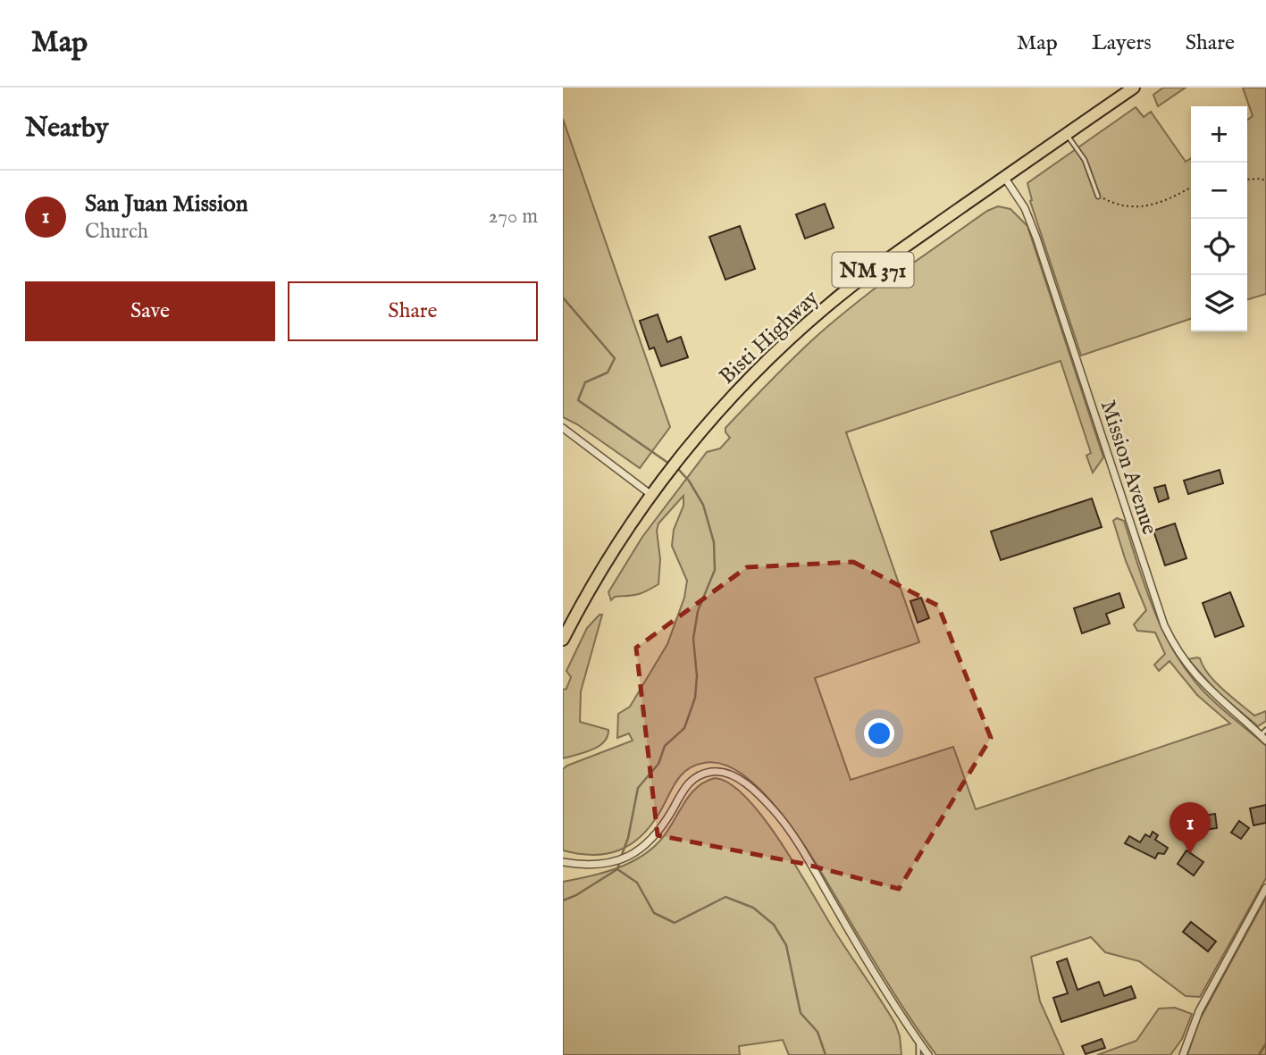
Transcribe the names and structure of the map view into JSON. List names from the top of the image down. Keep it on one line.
{"streets":{"main road":["NM 371","Bisti Highway"],"street":["Mission Avenue"]},"crossings":[["Bisti Highway","Mission Avenue"]],"page":{"header":"Map","nav":["Map","Layers","Share"],"heading":"Nearby","map_buttons":["+","−"],"list":[{"mark":"1","name":"San Juan Mission","note":"Church","value":"270 m"}],"buttons":["Save","Share"],"pins":"1"}}
